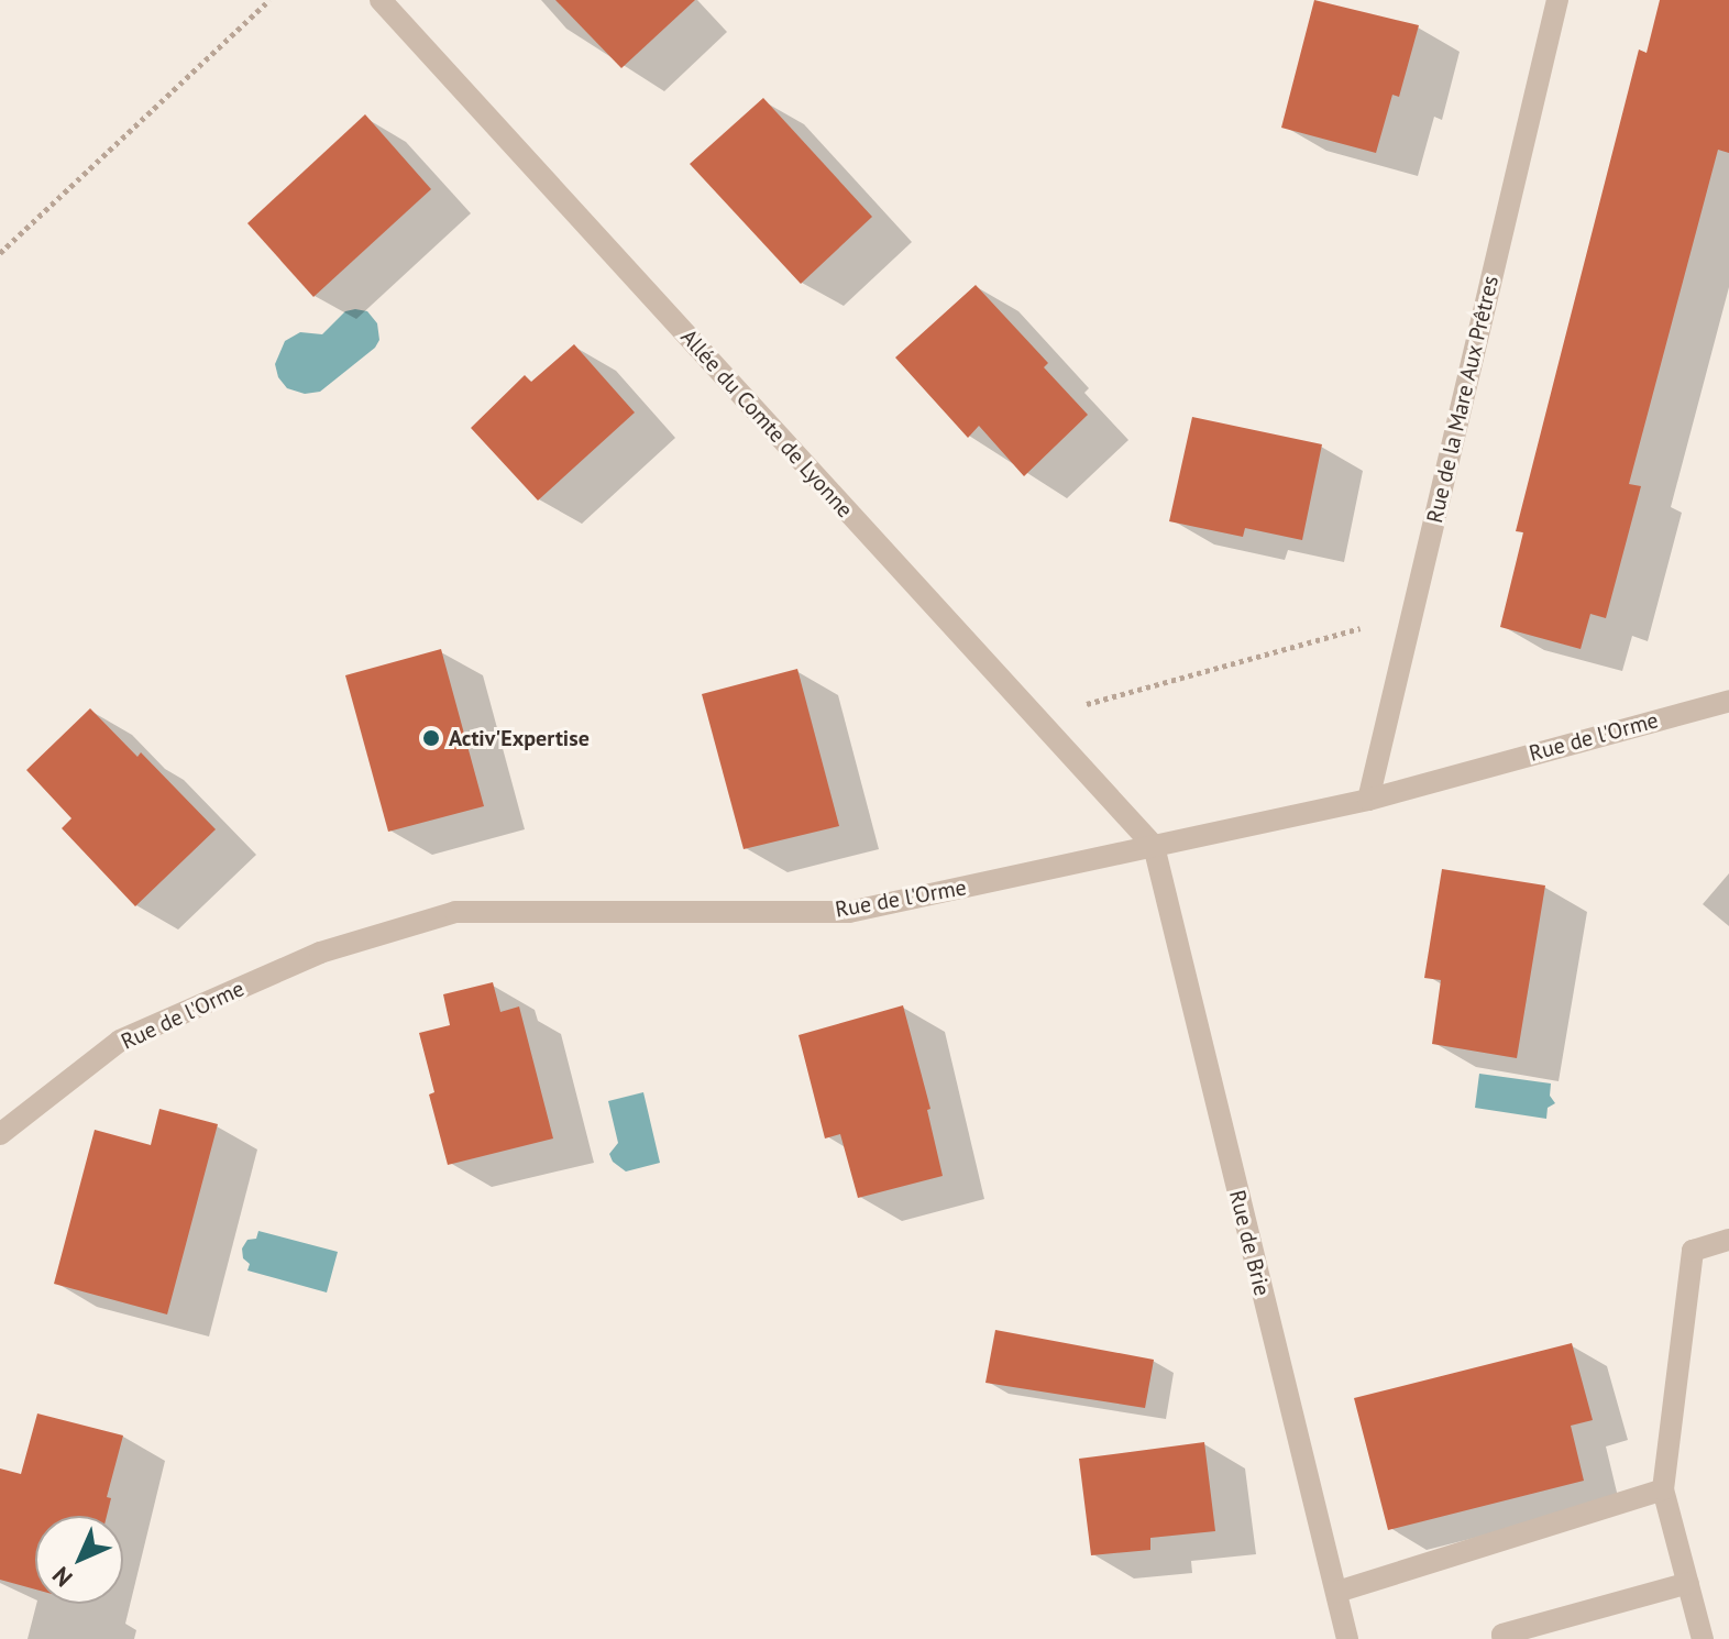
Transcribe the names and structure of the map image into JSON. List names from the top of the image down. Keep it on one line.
{"streets":{"street":["Rue de la Mare Aux Prêtres","Allée du Comte de Lyonne","Rue de l'Orme","Rue de Brie"]},"crossings":[["Rue de la Mare Aux Prêtres","Rue de l'Orme"],["Allée du Comte de Lyonne","Rue de l'Orme"],["Allée du Comte de Lyonne","Rue de Brie"],["Rue de l'Orme","Rue de Brie"]],"places":["Activ'Expertise"],"north":"bottom left"}
